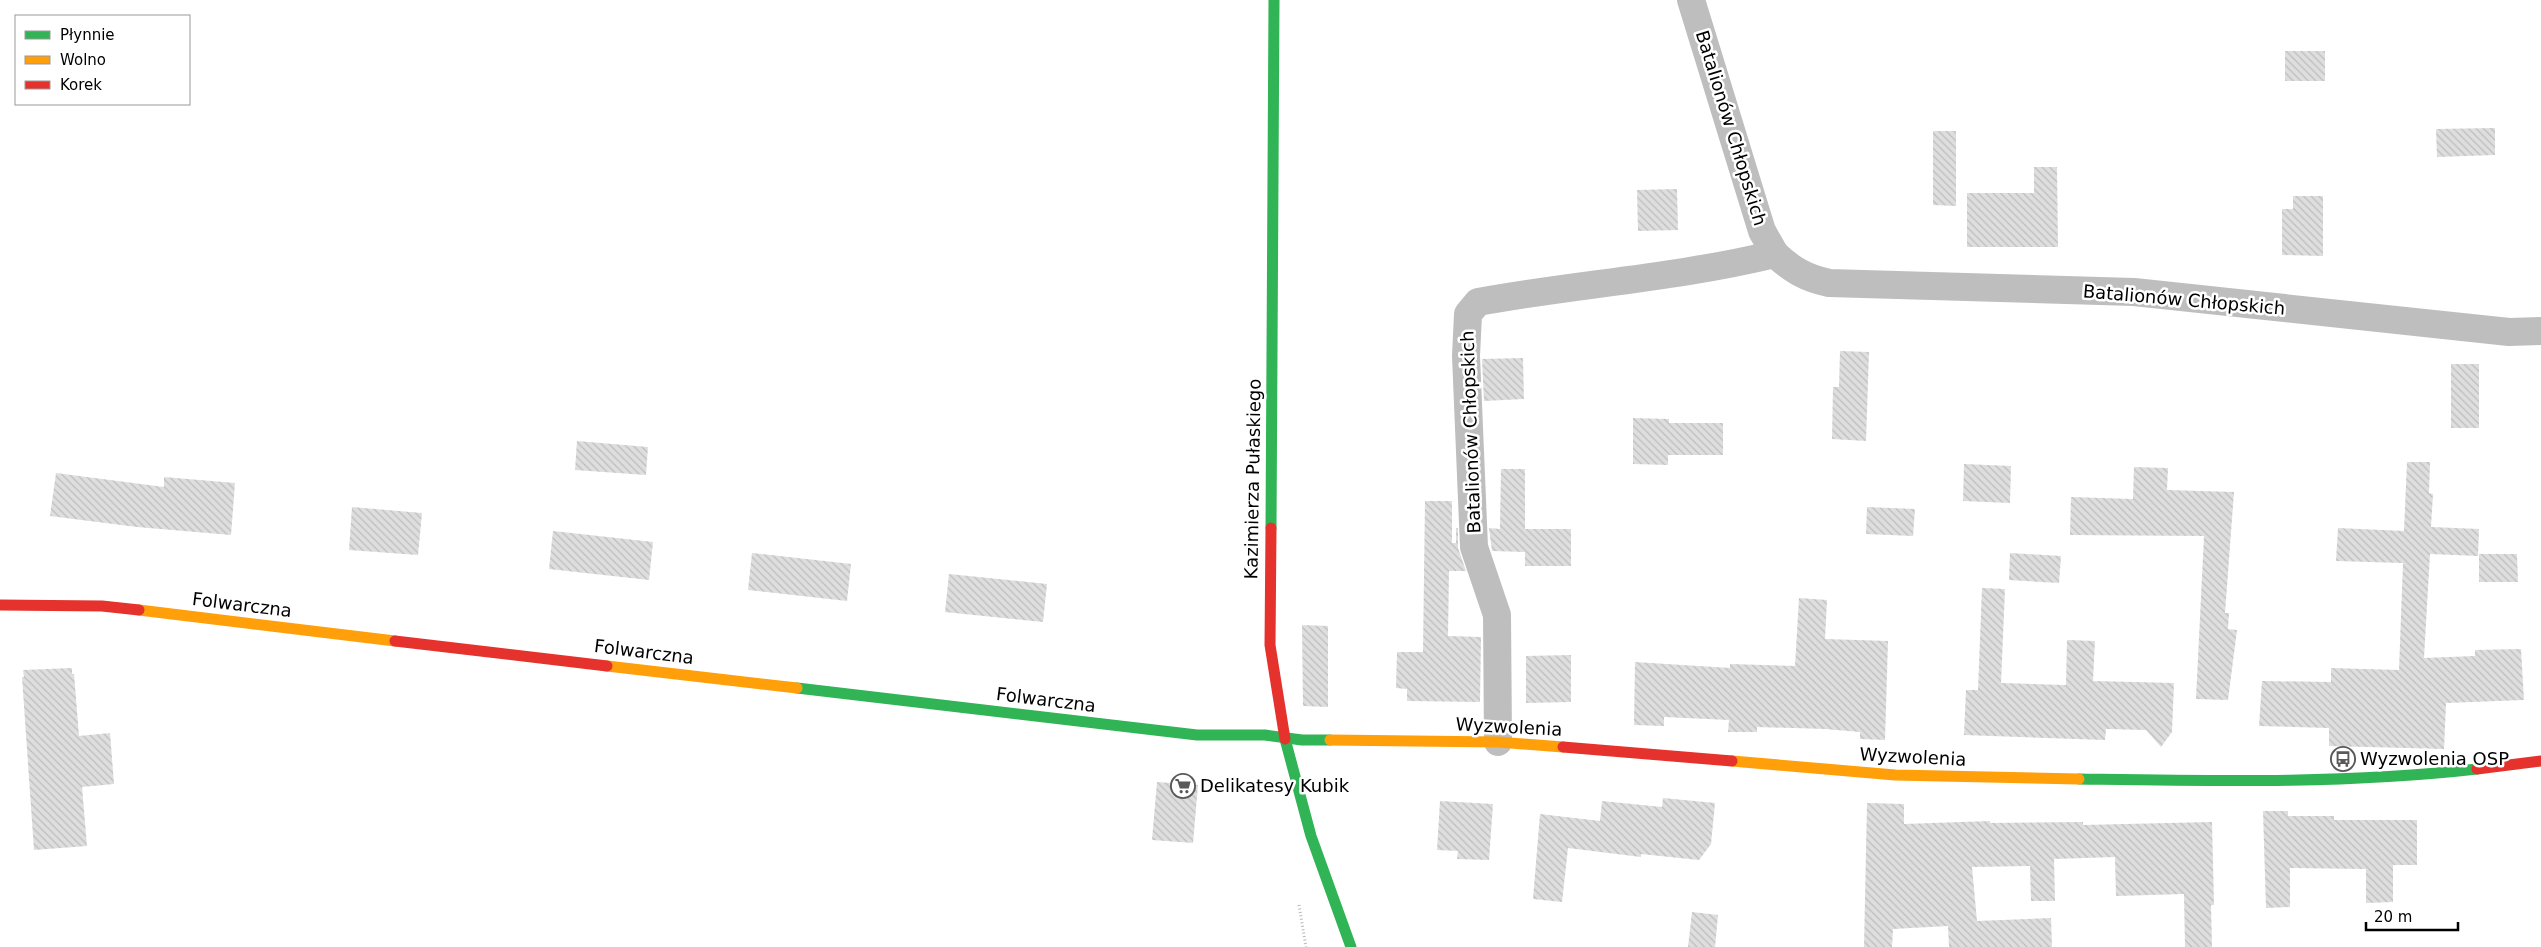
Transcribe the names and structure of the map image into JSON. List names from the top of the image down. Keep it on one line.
{"streets":{"street":["Batalionów Chłopskich","Kazimierza Pułaskiego","Folwarczna","Wyzwolenia"]},"crossings":[["Batalionów Chłopskich","Wyzwolenia"],["Kazimierza Pułaskiego","Folwarczna"],["Kazimierza Pułaskiego","Wyzwolenia"],["Folwarczna","Wyzwolenia"]],"places":{"bus stop":["Wyzwolenia OSP"],"supermarket":["Delikatesy Kubik"]},"legend":["Płynnie","Wolno","Korek"],"scale_bar":"20 m"}
